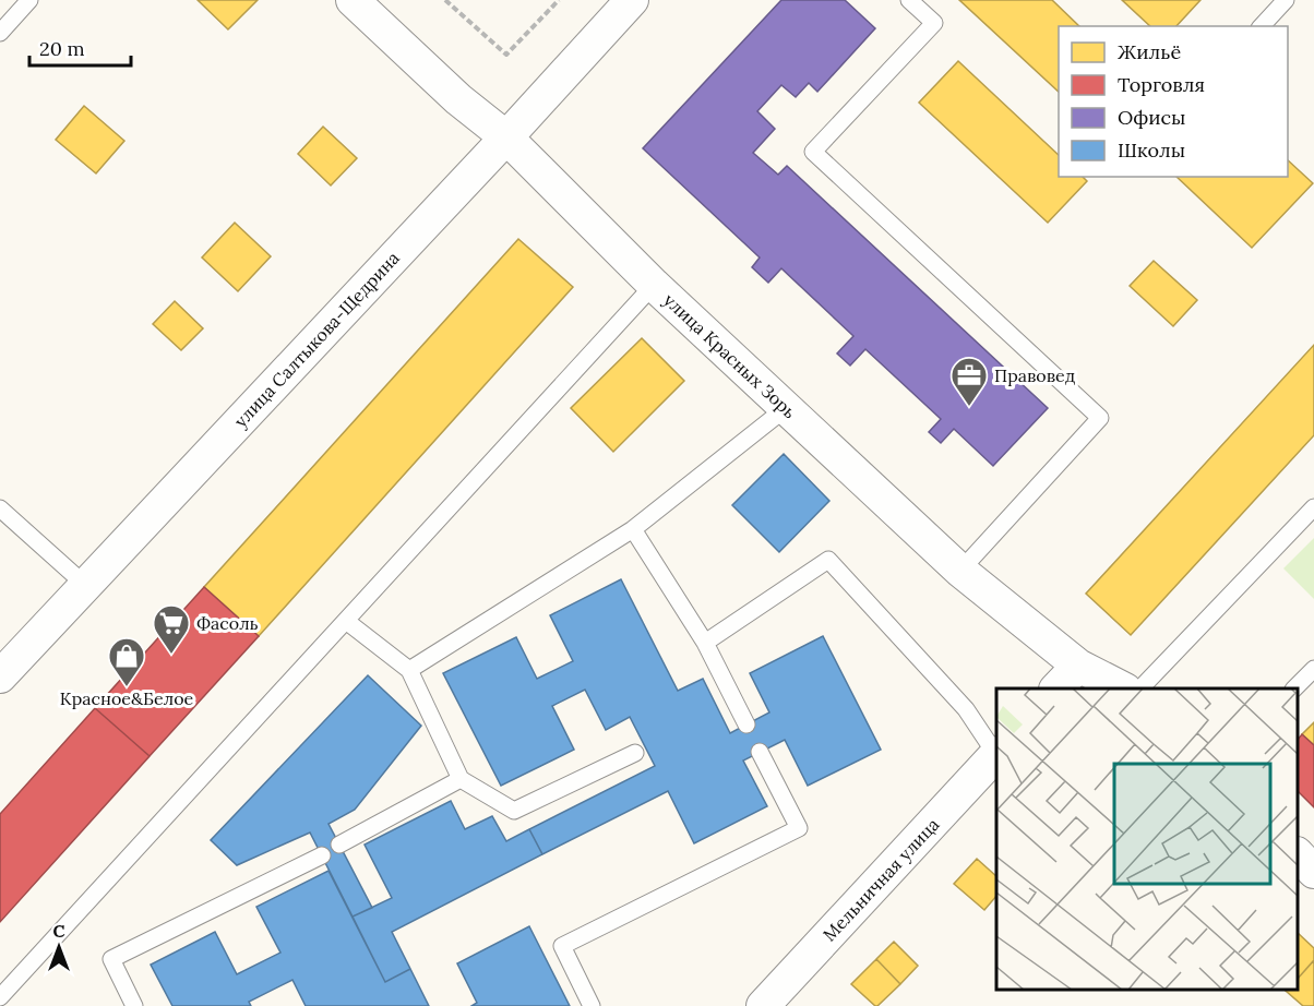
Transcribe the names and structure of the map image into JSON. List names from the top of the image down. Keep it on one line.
{"streets":{"street":["улица Салтыкова-Щедрина","улица Красных Зорь","Мельничная улица"]},"crossings":[["улица Салтыкова-Щедрина","улица Красных Зорь"]],"places":{"office":["Правовед"],"supermarket":["Фасоль"],"shop":["Красное&Белое"]},"legend":["Жильё","Торговля","Офисы","Школы"],"scale_bar":"20 m","north":"top"}
